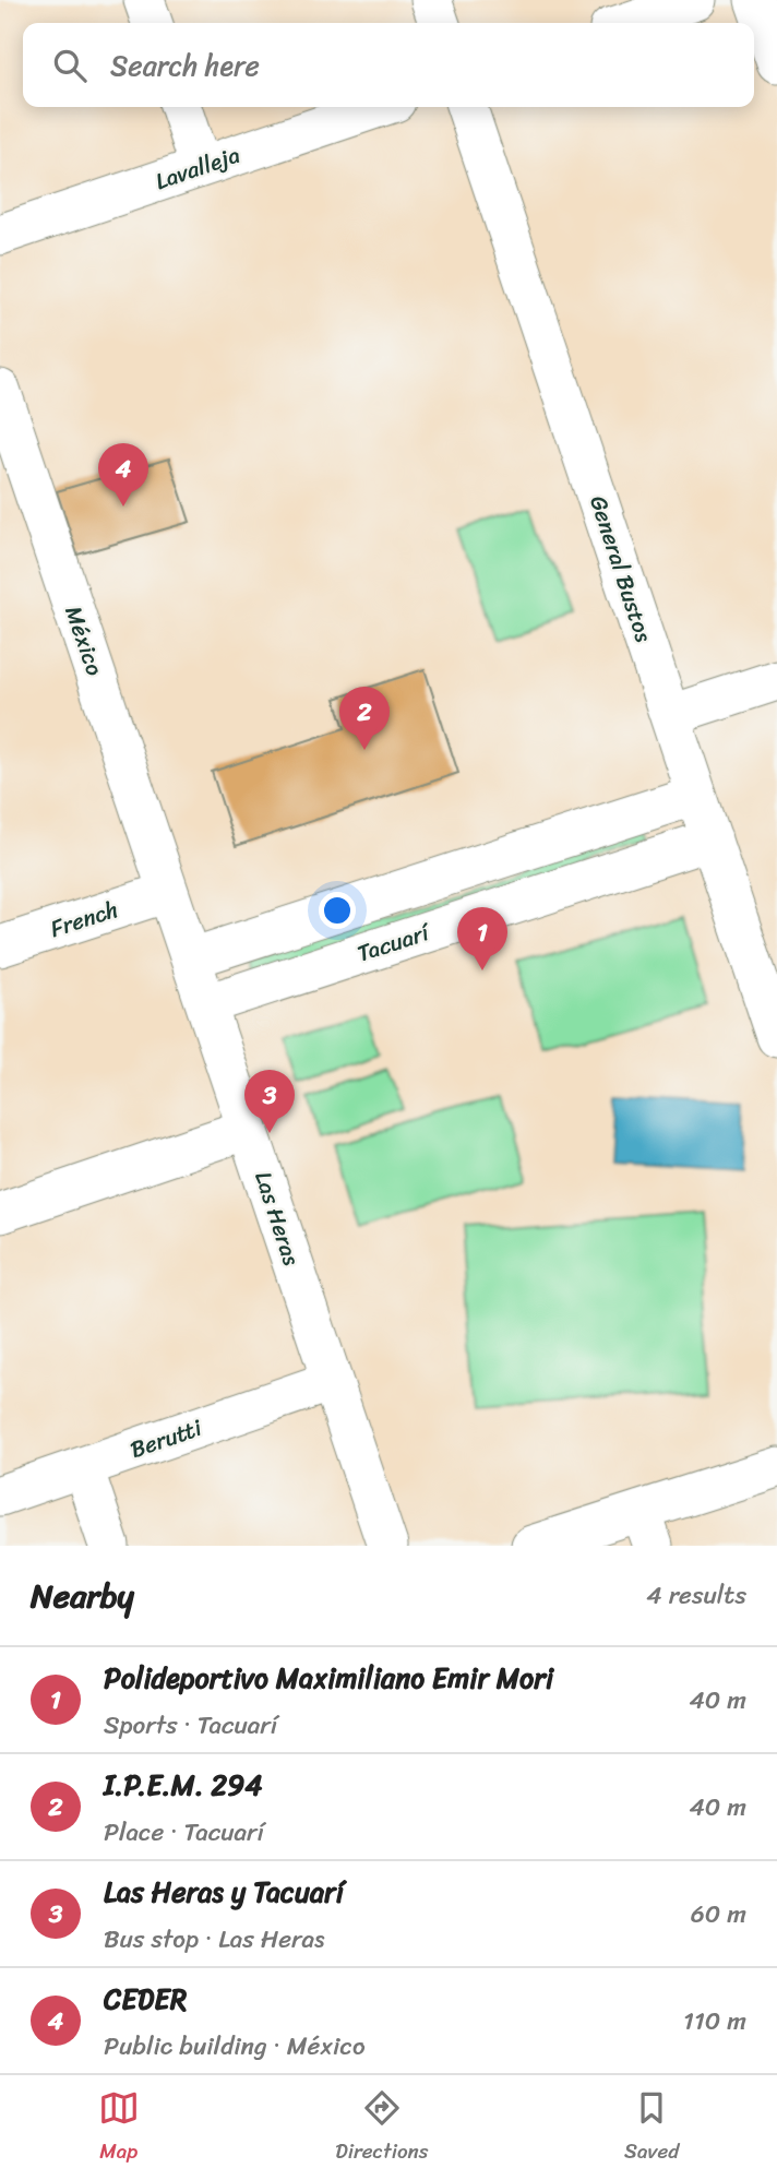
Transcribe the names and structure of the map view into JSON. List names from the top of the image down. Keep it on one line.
{"streets":{"street":["Lavalleja","General Bustos","México","French","Tacuarí","Las Heras","Berutti"]},"crossings":[["General Bustos","Tacuarí"],["México","French"],["México","Las Heras"],["French","Las Heras"],["Tacuarí","Las Heras"],["Las Heras","Berutti"]],"page":{"search":"Search here","pins":["4","2","1","3"],"heading":["Nearby","4 results"],"list":[{"mark":"1","name":"Polideportivo Maximiliano Emir Mori","note":"Sports · Tacuarí","value":"40 m"},{"mark":"2","name":"I.P.E.M. 294","note":"Place · Tacuarí","value":"40 m"},{"mark":"3","name":"Las Heras y Tacuarí","note":"Bus stop · Las Heras","value":"60 m"},{"mark":"4","name":"CEDER","note":"Public building · México","value":"110 m"}],"nav":["Map","Directions","Saved"]}}
